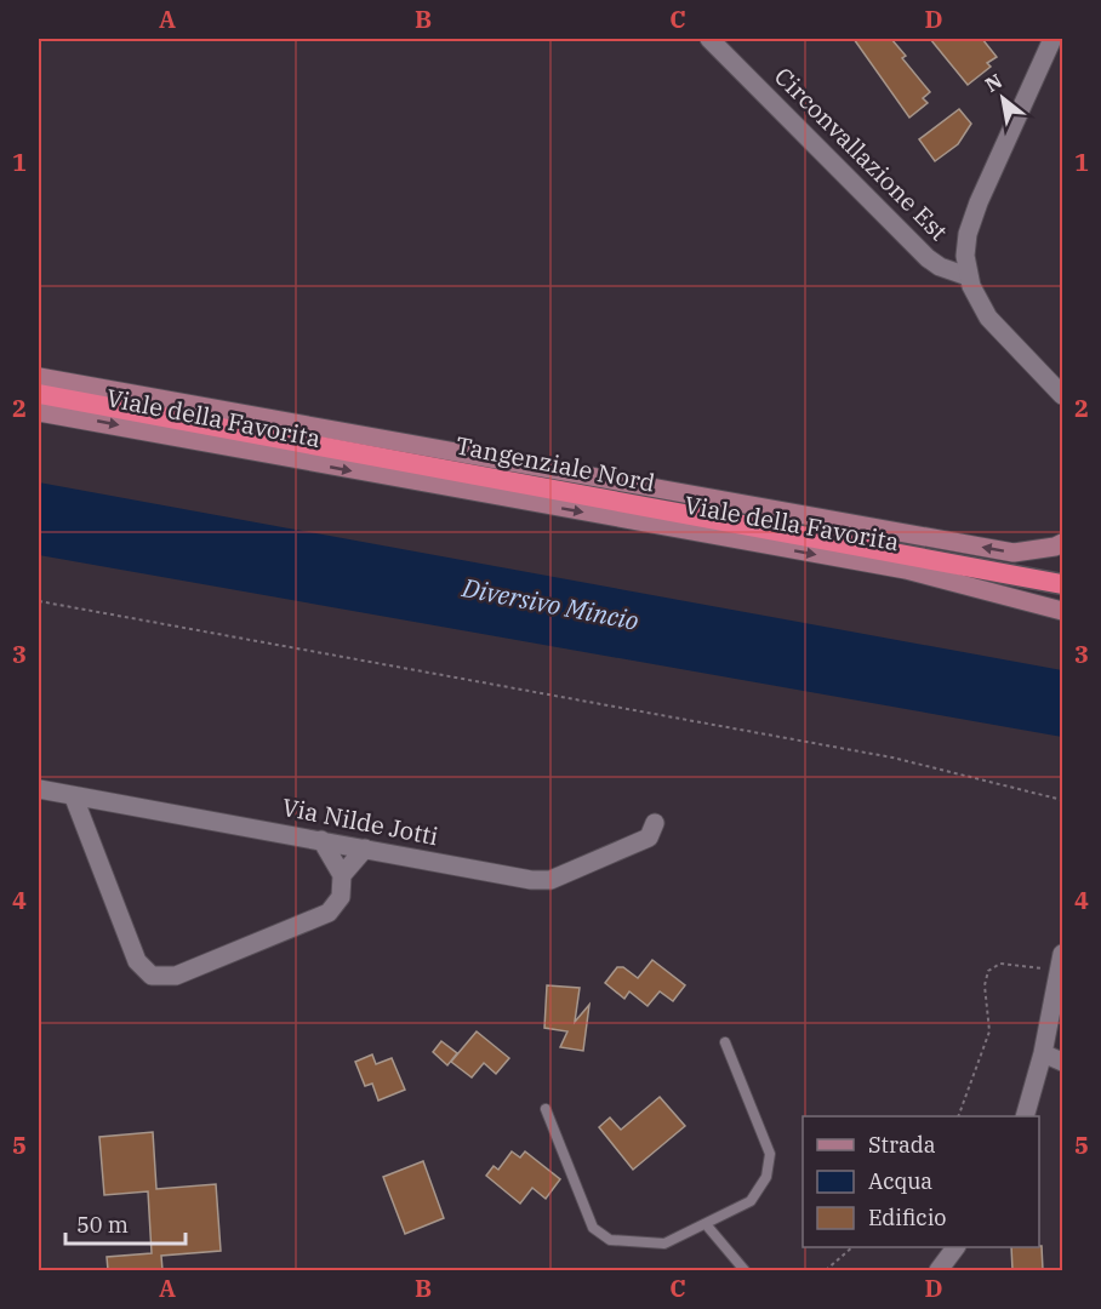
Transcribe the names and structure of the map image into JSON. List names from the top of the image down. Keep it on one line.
{"streets":{"highway":["Tangenziale Nord"],"main road":["Viale della Favorita"],"street":["Circonvallazione Est","Via Nilde Jotti"]},"water":["Diversivo Mincio"],"legend":["Strada","Acqua","Edificio"],"scale_bar":"50 m","north":"top left","grid":{"columns":["A","B","C","D"],"rows":["1","2","3","4","5"]}}
